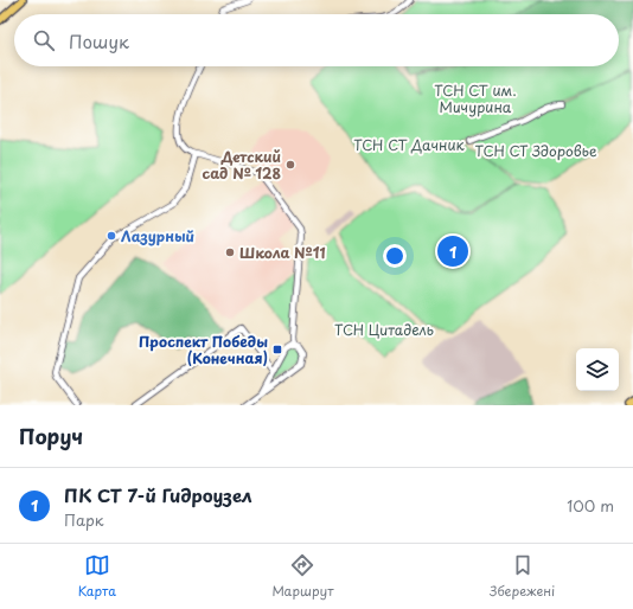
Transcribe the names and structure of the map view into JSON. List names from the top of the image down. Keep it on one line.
{"parks":["ТСН СТ им. Мичурина","ТСН СТ Дачник","ТСН СТ Здоровье","ТСН Цитадель"],"places":{"other":["Детский сад № 128","Лазурный","Школа №11"],"transit":["Проспект Победы (Конечная)"]},"page":{"search":"Пошук","pins":"1","heading":"Поруч","list":[{"mark":"1","name":"ПК СТ 7-й Гидроузел","note":"Парк","value":"100 m"}],"nav":["Карта","Маршрут","Збережені"]}}
